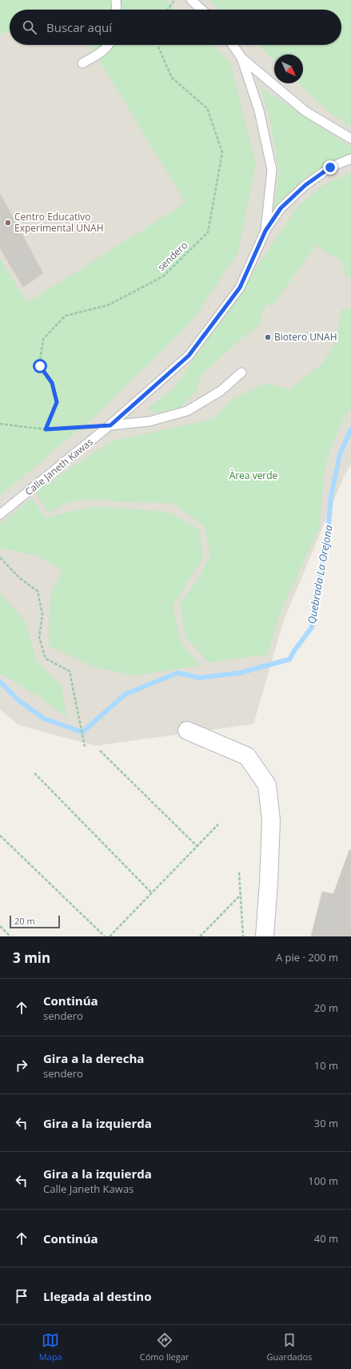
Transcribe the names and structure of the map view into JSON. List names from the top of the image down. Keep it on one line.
{"streets":{"lane":["Calle Janeth Kawas"],"path":["sendero"]},"water":["Quebrada La Orejona"],"parks":["Àrea verde"],"places":["Centro Educativo Experimental UNAH","Biotero UNAH"],"scale_bar":"20 m","north":"bottom right","page":{"search":"Buscar aquí","scale":"20 m","heading":["3 min","A pie · 200 m"],"list":[["Continúa","sendero","20 m"],["Gira a la derecha","sendero","10 m"],["Gira a la izquierda","30 m"],["Gira a la izquierda","Calle Janeth Kawas","100 m"],["Continúa","40 m"],"Llegada al destino"],"nav":["Mapa","Cómo llegar","Guardados"]}}
